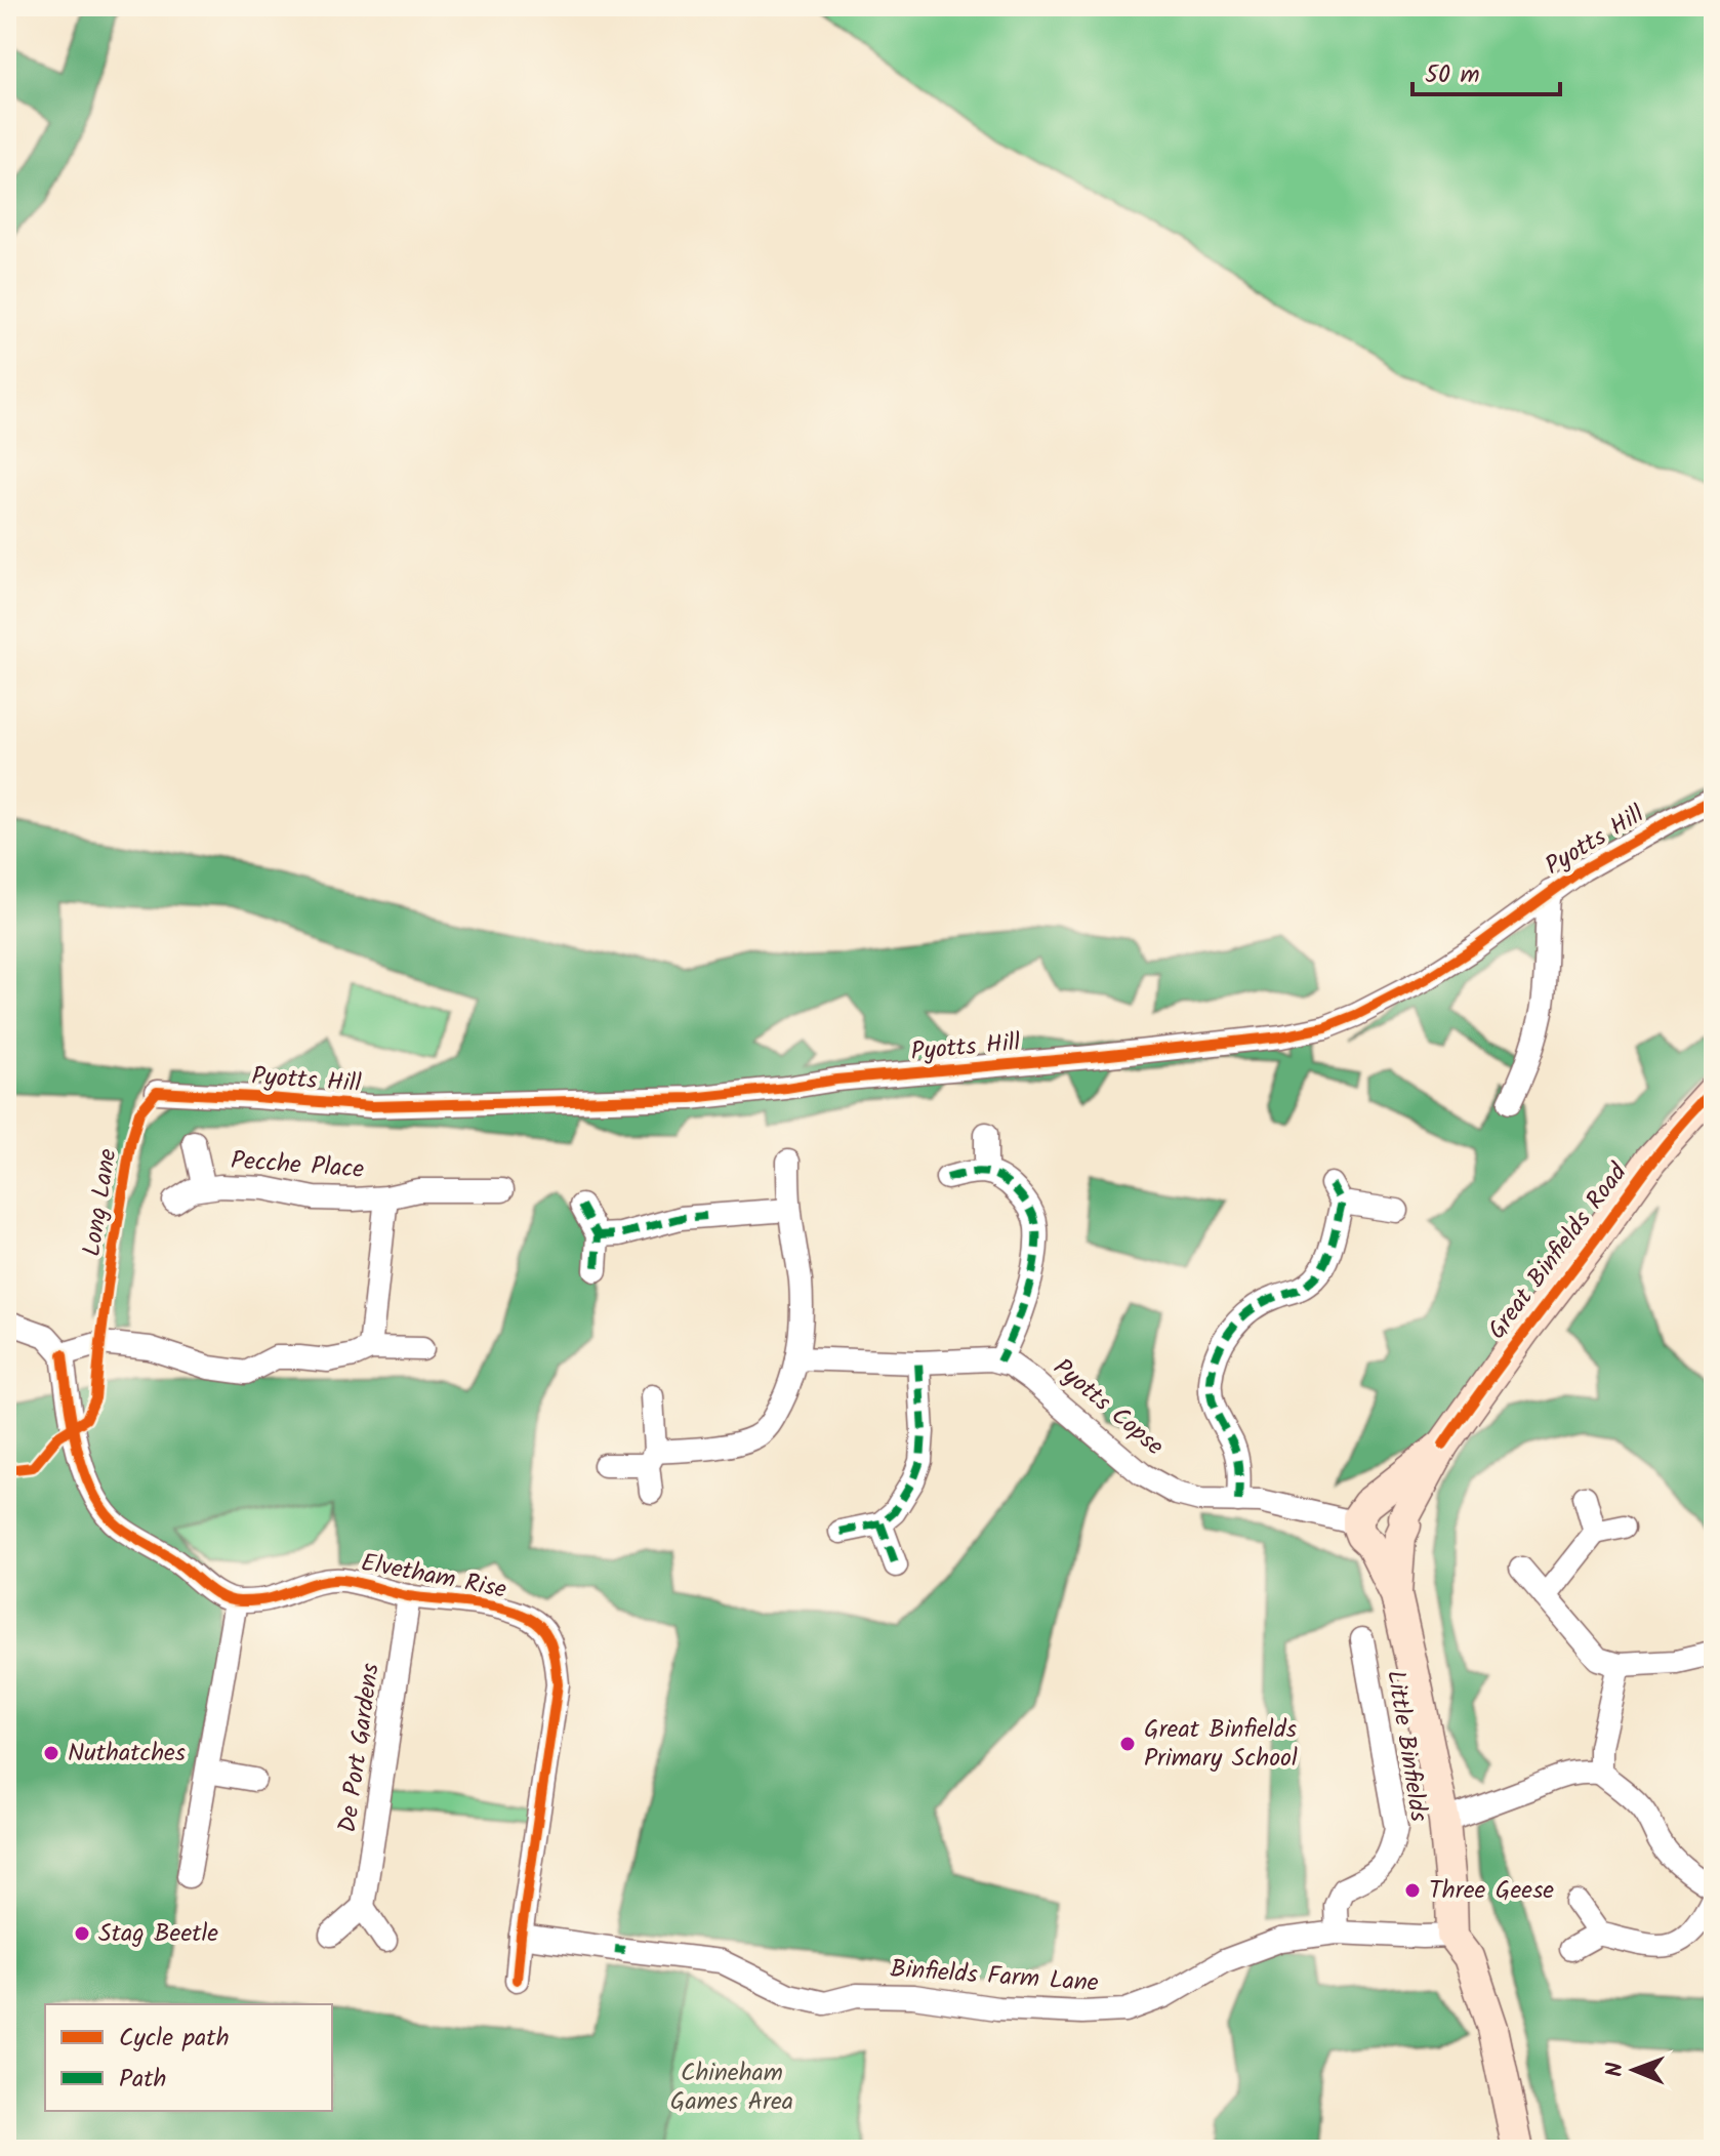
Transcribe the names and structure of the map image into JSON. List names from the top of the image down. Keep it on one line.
{"streets":{"street":["Pyotts Hill","Pecche Place","Great Binfields Road","Pyotts Copse","Elvetham Rise","Little Binfields","De Port Gardens","Binfields Farm Lane"],"cycle path":["Long Lane"]},"crossings":[["Great Binfields Road","Pyotts Copse"],["Great Binfields Road","Binfields Farm Lane"],["Elvetham Rise","De Port Gardens"],["Elvetham Rise","Binfields Farm Lane"],["Little Binfields","Binfields Farm Lane"]],"parks":["Chineham Games Area"],"places":["Great Binfields Primary School","Nuthatches","Three Geese","Stag Beetle"],"legend":["Cycle path","Path"],"scale_bar":"50 m","north":"left"}
